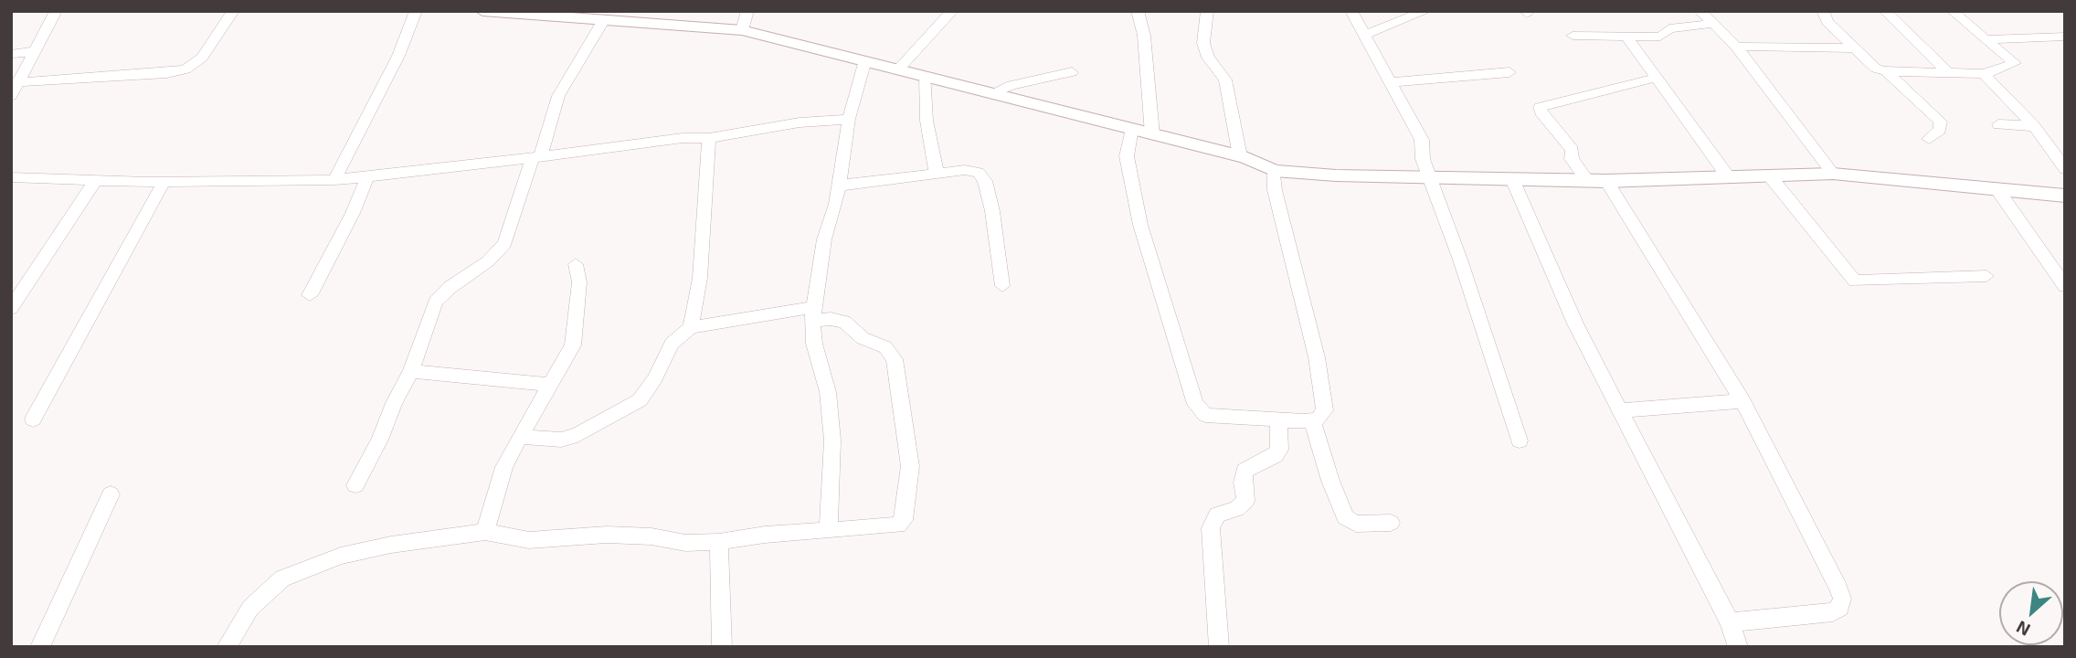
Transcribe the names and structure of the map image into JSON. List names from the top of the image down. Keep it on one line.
{"north":"bottom left"}
